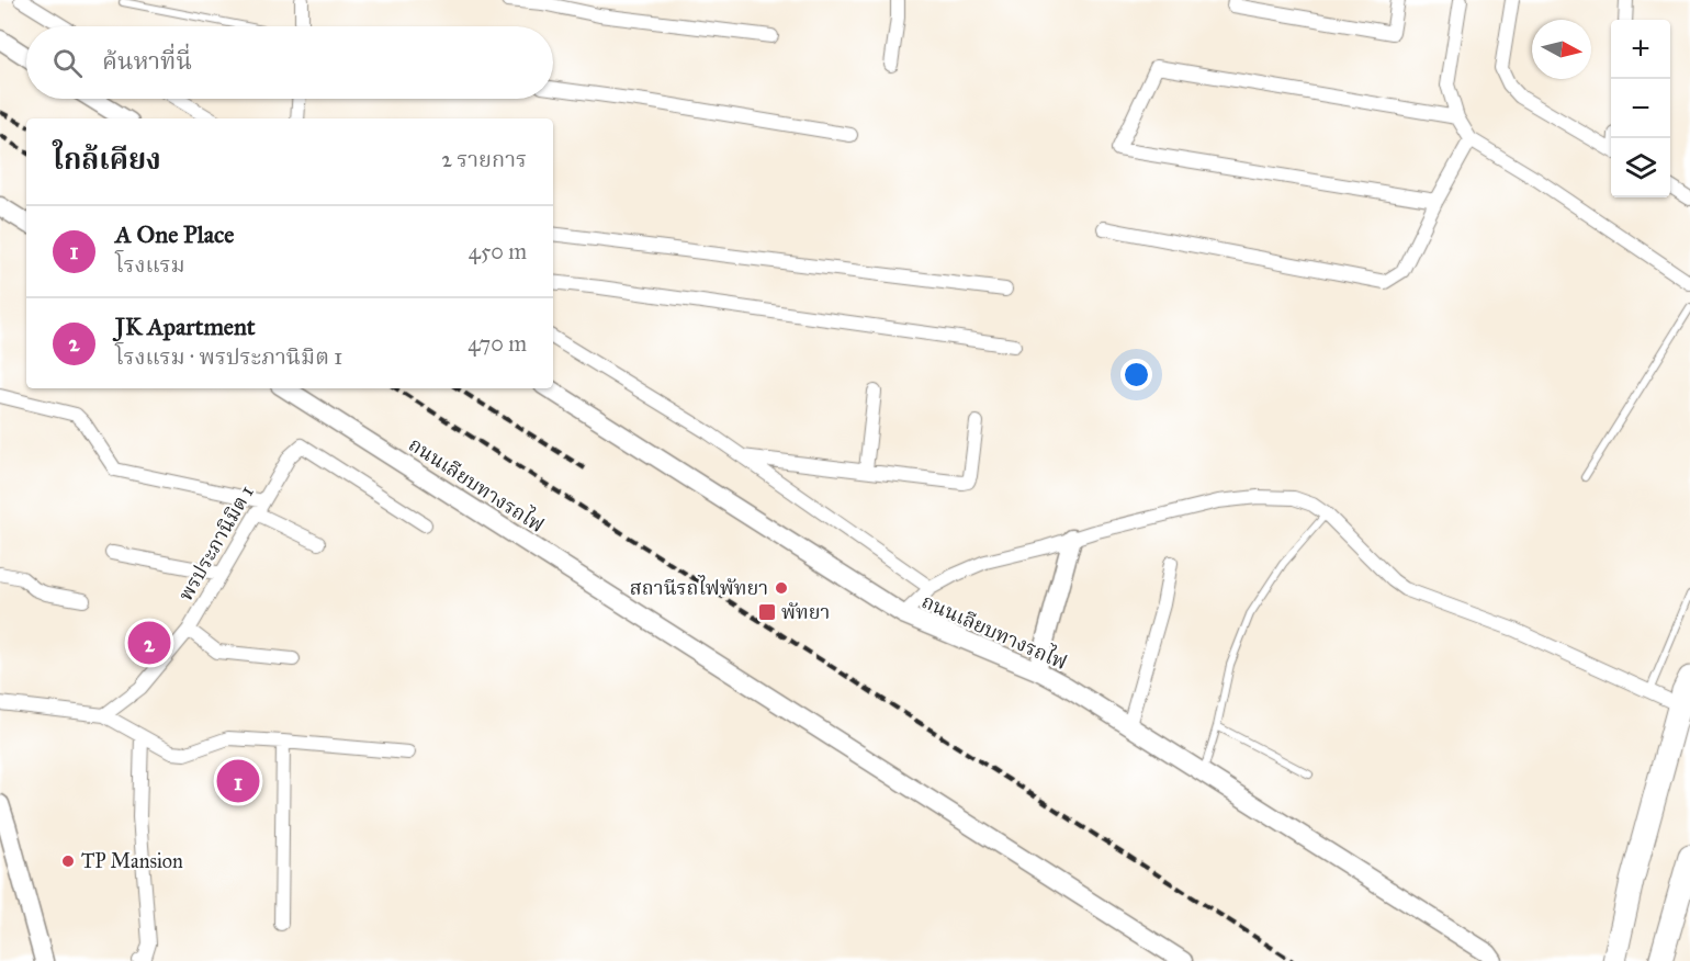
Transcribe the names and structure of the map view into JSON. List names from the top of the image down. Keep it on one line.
{"streets":{"street":["ถนนเลียบทางรถไฟ","พรประภานิมิต 1"]},"places":{"other":["สถานีรถไฟพัทยา","TP Mansion"],"transit":["พัทยา"]},"north":"right","page":{"map_buttons":["+","−"],"search":"ค้นหาที่นี่","heading":["ใกล้เคียง","2 รายการ"],"list":[{"mark":"1","name":"A One Place","note":"โรงแรม","value":"450 m"},{"mark":"2","name":"JK Apartment","note":"โรงแรม · พรประภานิมิต 1","value":"470 m"}],"pins":["2","1"]}}
